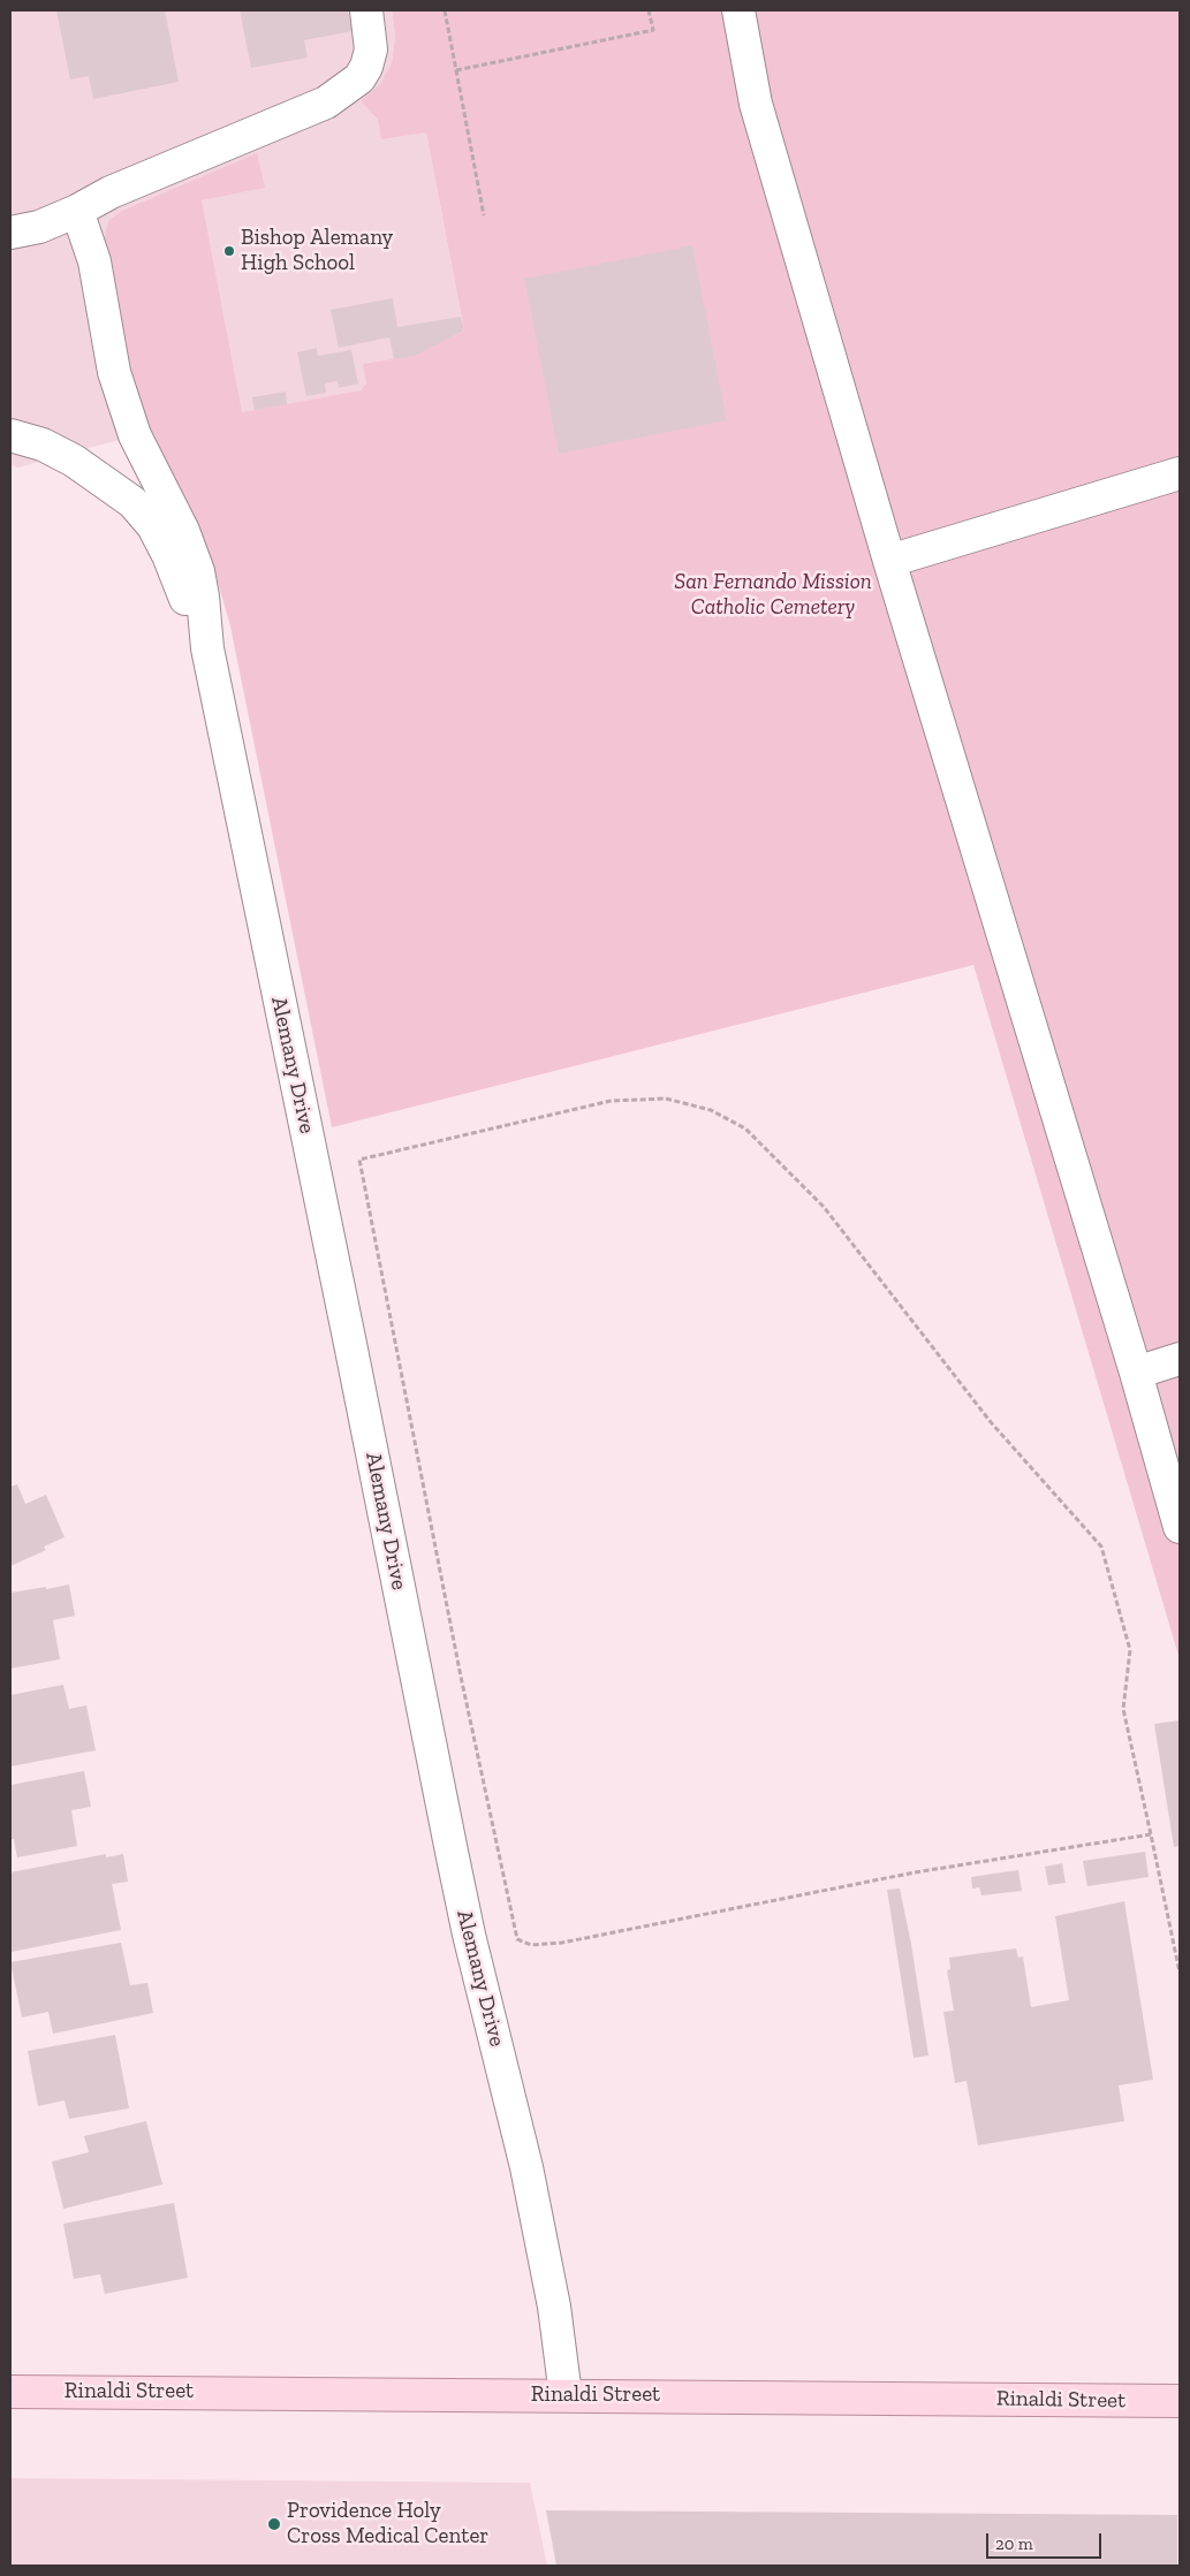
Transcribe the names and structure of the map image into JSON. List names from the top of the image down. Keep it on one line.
{"streets":{"main road":["Rinaldi Street"],"street":["Alemany Drive"]},"crossings":[["Alemany Drive","Rinaldi Street"]],"parks":["San Fernando Mission Catholic Cemetery"],"places":["Bishop Alemany High School","Providence Holy Cross Medical Center"],"scale_bar":"20 m"}
